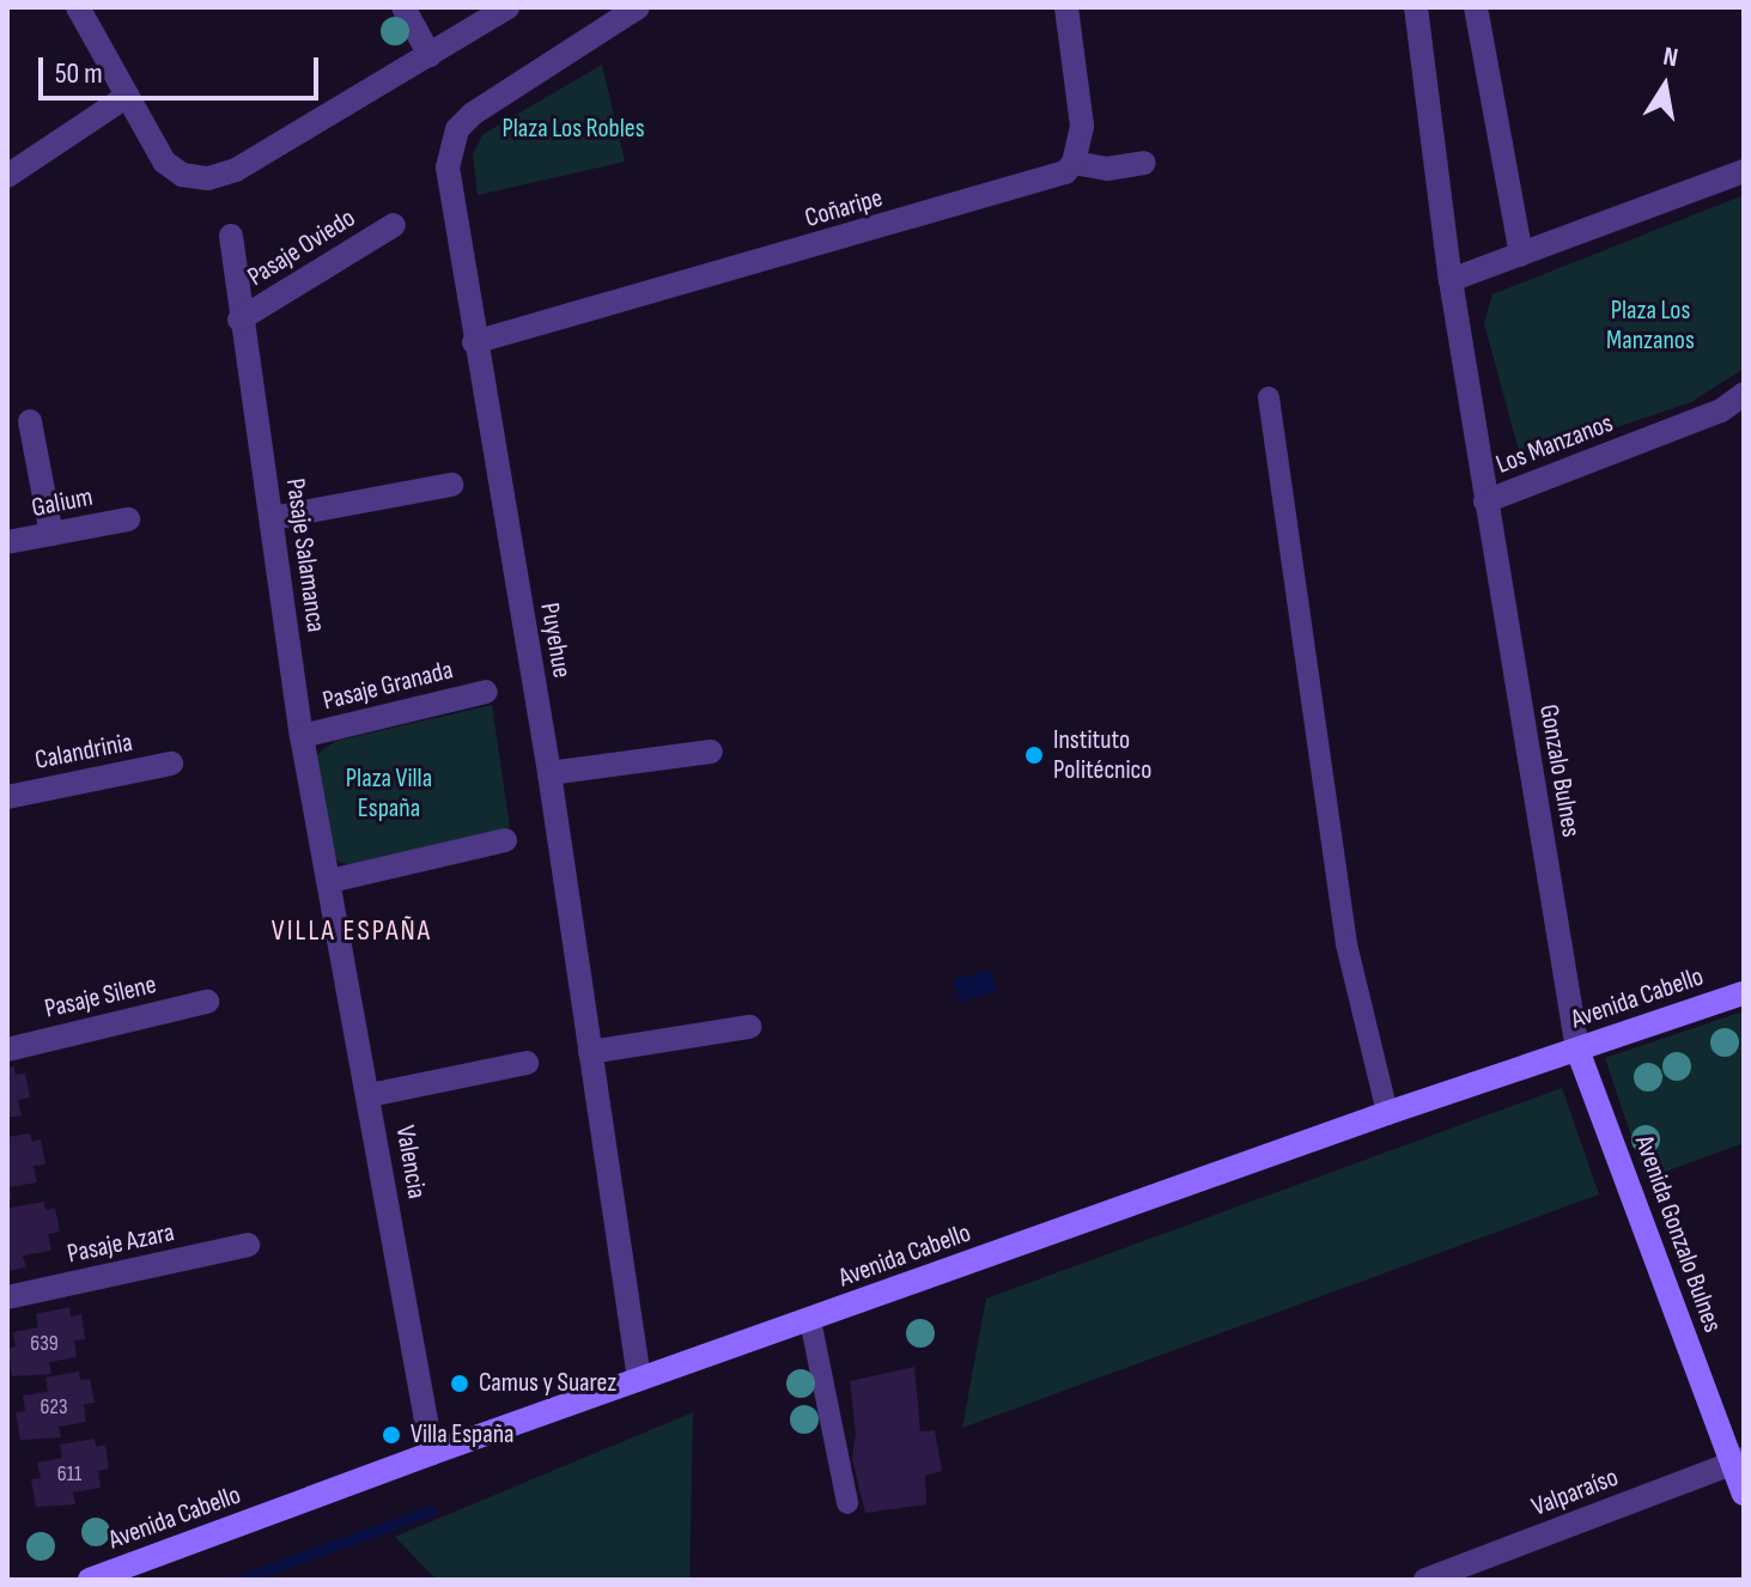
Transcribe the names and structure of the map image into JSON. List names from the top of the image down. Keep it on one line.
{"streets":{"street":["Coñaripe","Pasaje Oviedo","Los Manzanos","Galium","Pasaje Salamanca","Puyehue","Pasaje Granada","Calandrinia","Gonzalo Bulnes","Pasaje Silene","Avenida Cabello","Valencia","Avenida Gonzalo Bulnes","Pasaje Azara","Valparaíso"]},"crossings":[["Coñaripe","Puyehue"],["Pasaje Oviedo","Pasaje Salamanca"],["Los Manzanos","Gonzalo Bulnes"],["Pasaje Salamanca","Pasaje Granada"],["Pasaje Salamanca","Valencia"],["Puyehue","Avenida Cabello"],["Gonzalo Bulnes","Avenida Cabello"],["Gonzalo Bulnes","Avenida Gonzalo Bulnes"],["Avenida Cabello","Valencia"],["Avenida Cabello","Avenida Gonzalo Bulnes"],["Avenida Gonzalo Bulnes","Valparaíso"]],"districts":["VILLA ESPAÑA"],"parks":["Plaza Los Robles","Plaza Los Manzanos","Plaza Villa España"],"places":["Instituto Politécnico","Camus y Suarez","Villa España"],"house_numbers":["639","623","611"],"scale_bar":"50 m","north":"top"}
